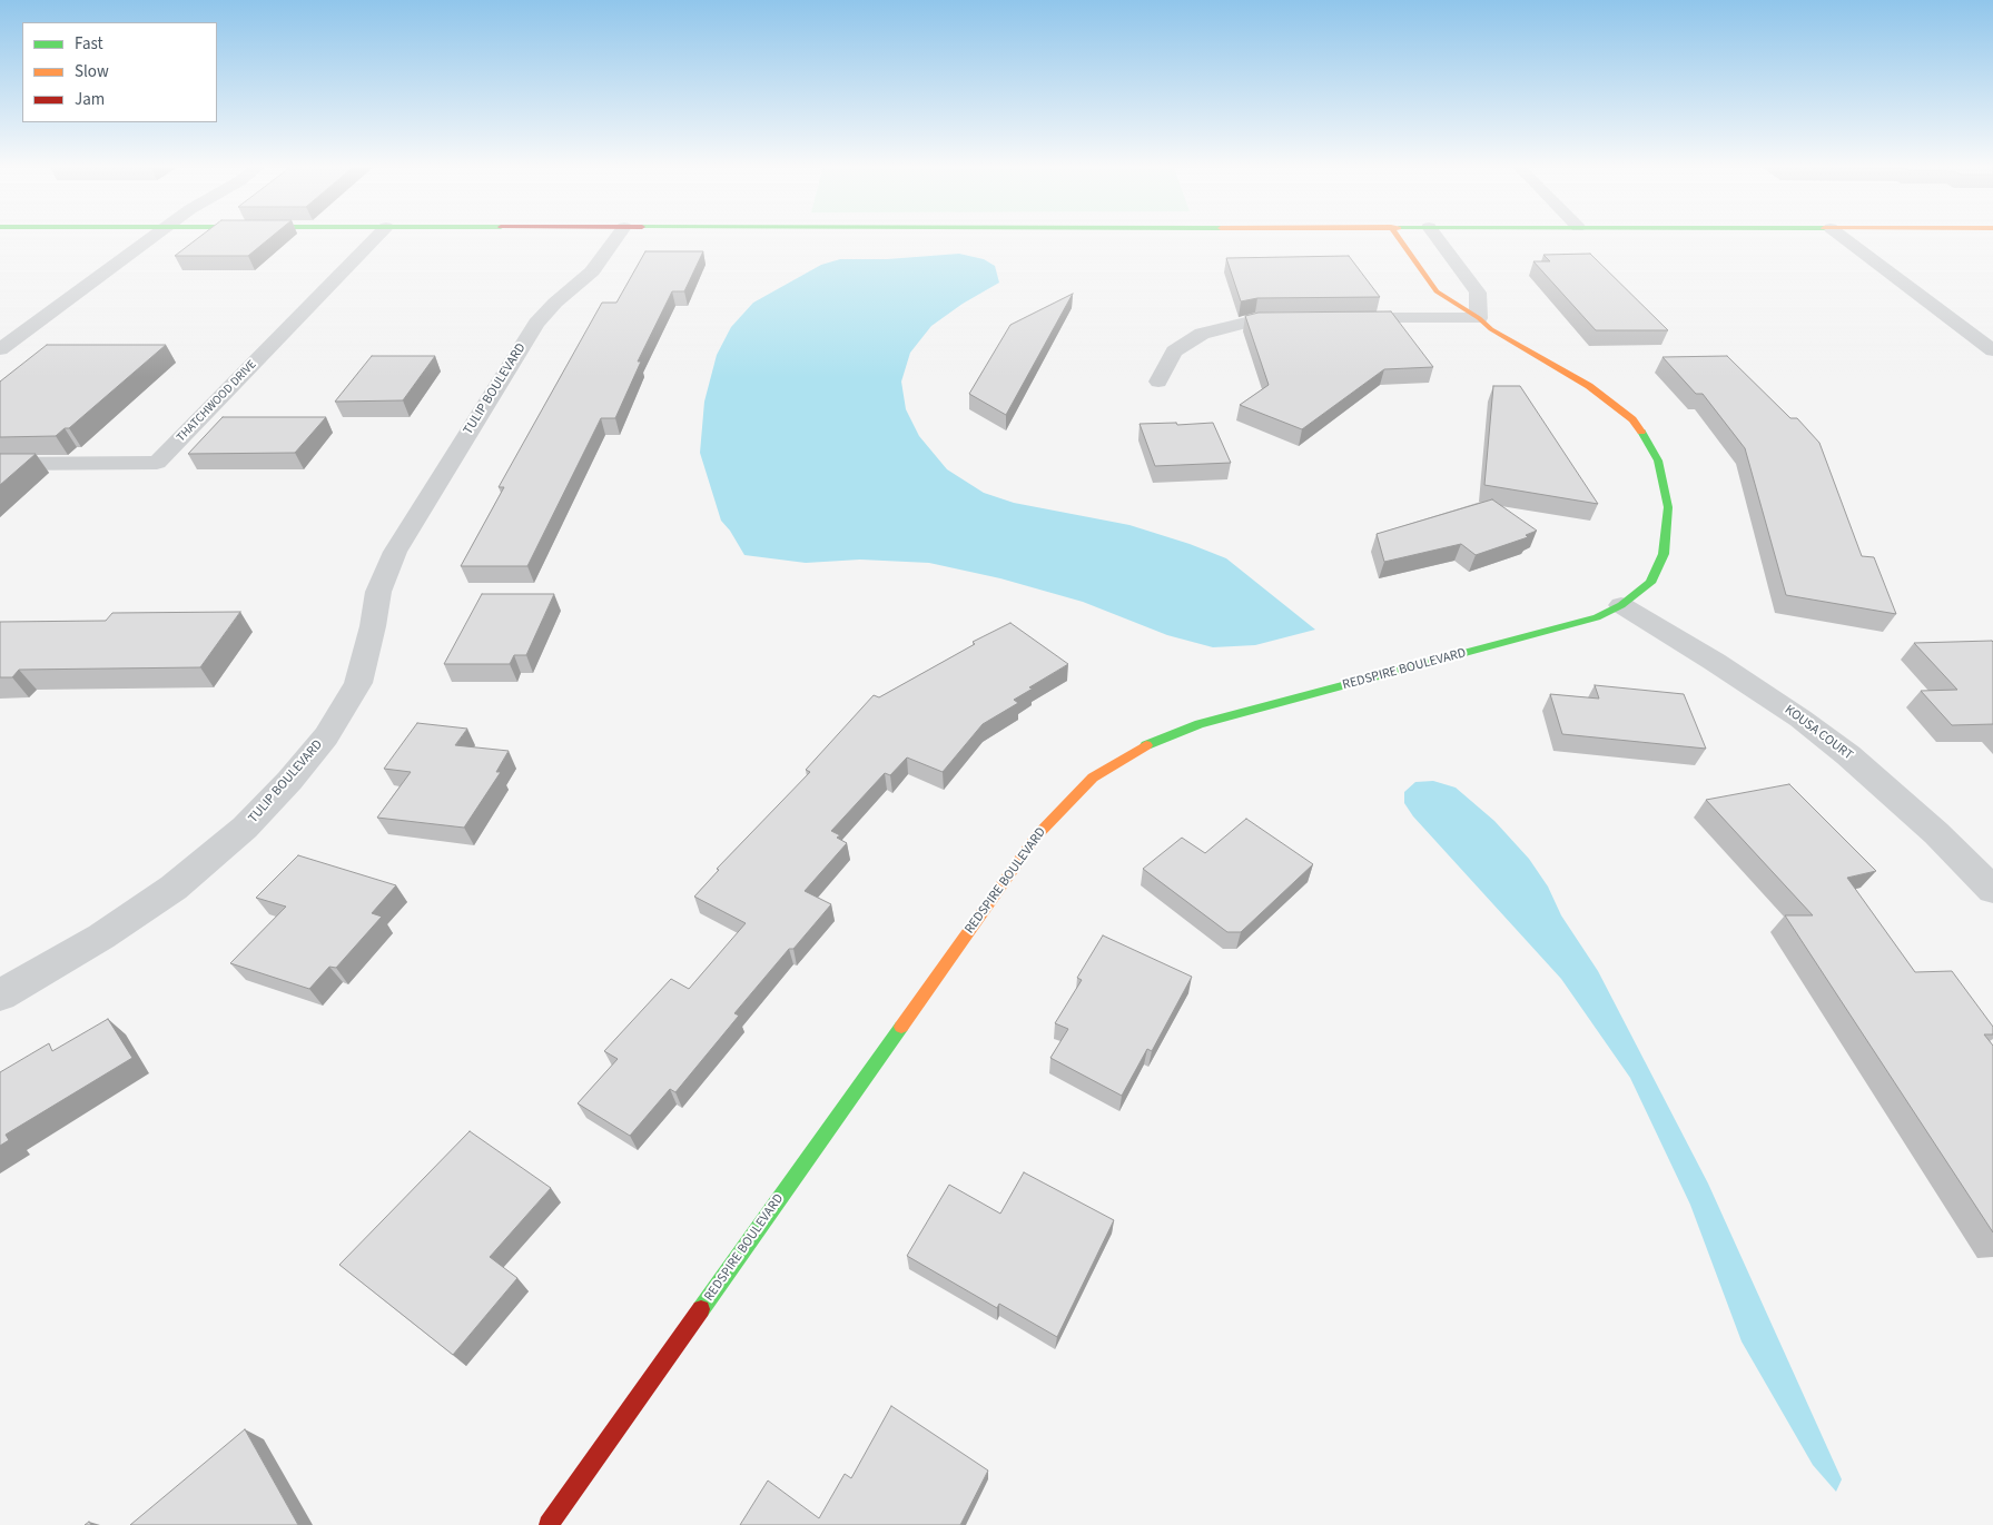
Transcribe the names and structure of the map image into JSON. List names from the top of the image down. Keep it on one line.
{"streets":{"street":["TULIP BOULEVARD","THATCHWOOD DRIVE","REDSPIRE BOULEVARD","KOUSA COURT"]},"crossings":[["REDSPIRE BOULEVARD","KOUSA COURT"]],"legend":["Fast","Slow","Jam"]}
